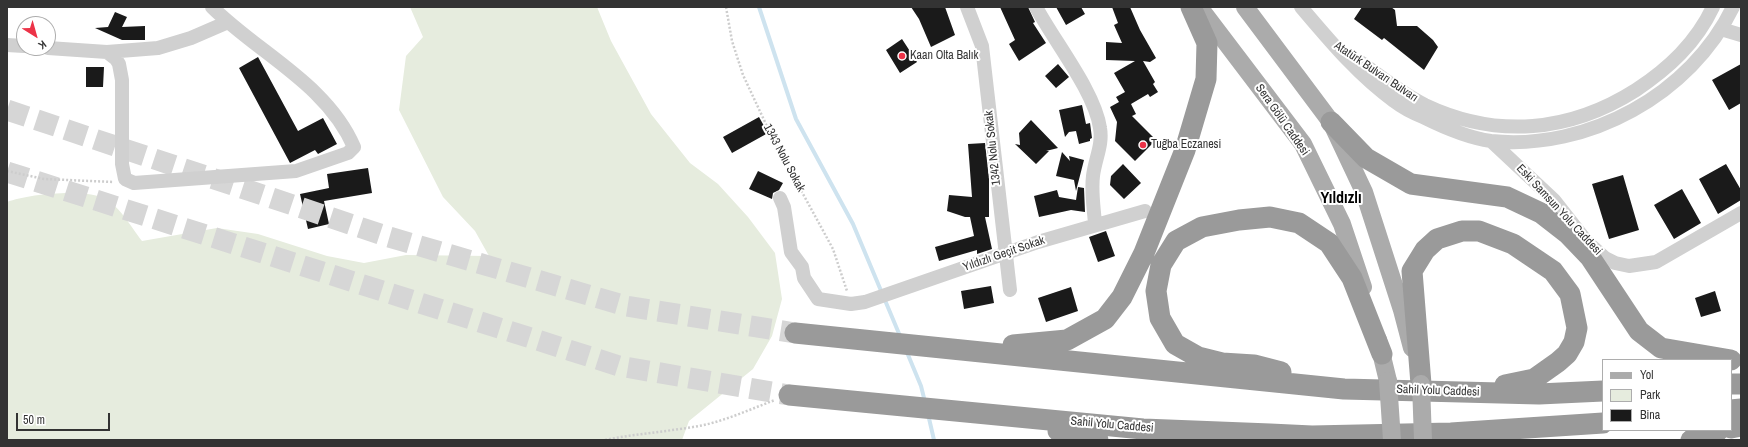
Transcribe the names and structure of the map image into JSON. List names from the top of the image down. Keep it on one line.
{"streets":{"highway":["Sahil Yolu Caddesi"],"main road":["Sera Gölü Caddesi"],"street":["Atatürk Bulvarı Bulvarı","1342 Nolu Sokak","1343 Nolu Sokak","Eski Samsun Yolu Caddesi","Yıldızlı Geçit Sokak"]},"crossings":[["Atatürk Bulvarı Bulvarı","Eski Samsun Yolu Caddesi"],["1342 Nolu Sokak","Yıldızlı Geçit Sokak"],["1343 Nolu Sokak","Yıldızlı Geçit Sokak"]],"districts":["Yıldızlı"],"places":["Kaan Olta Balık","Tuğba Eczanesi"],"legend":["Yol","Park","Bina"],"scale_bar":"50 m","north":"bottom right"}
